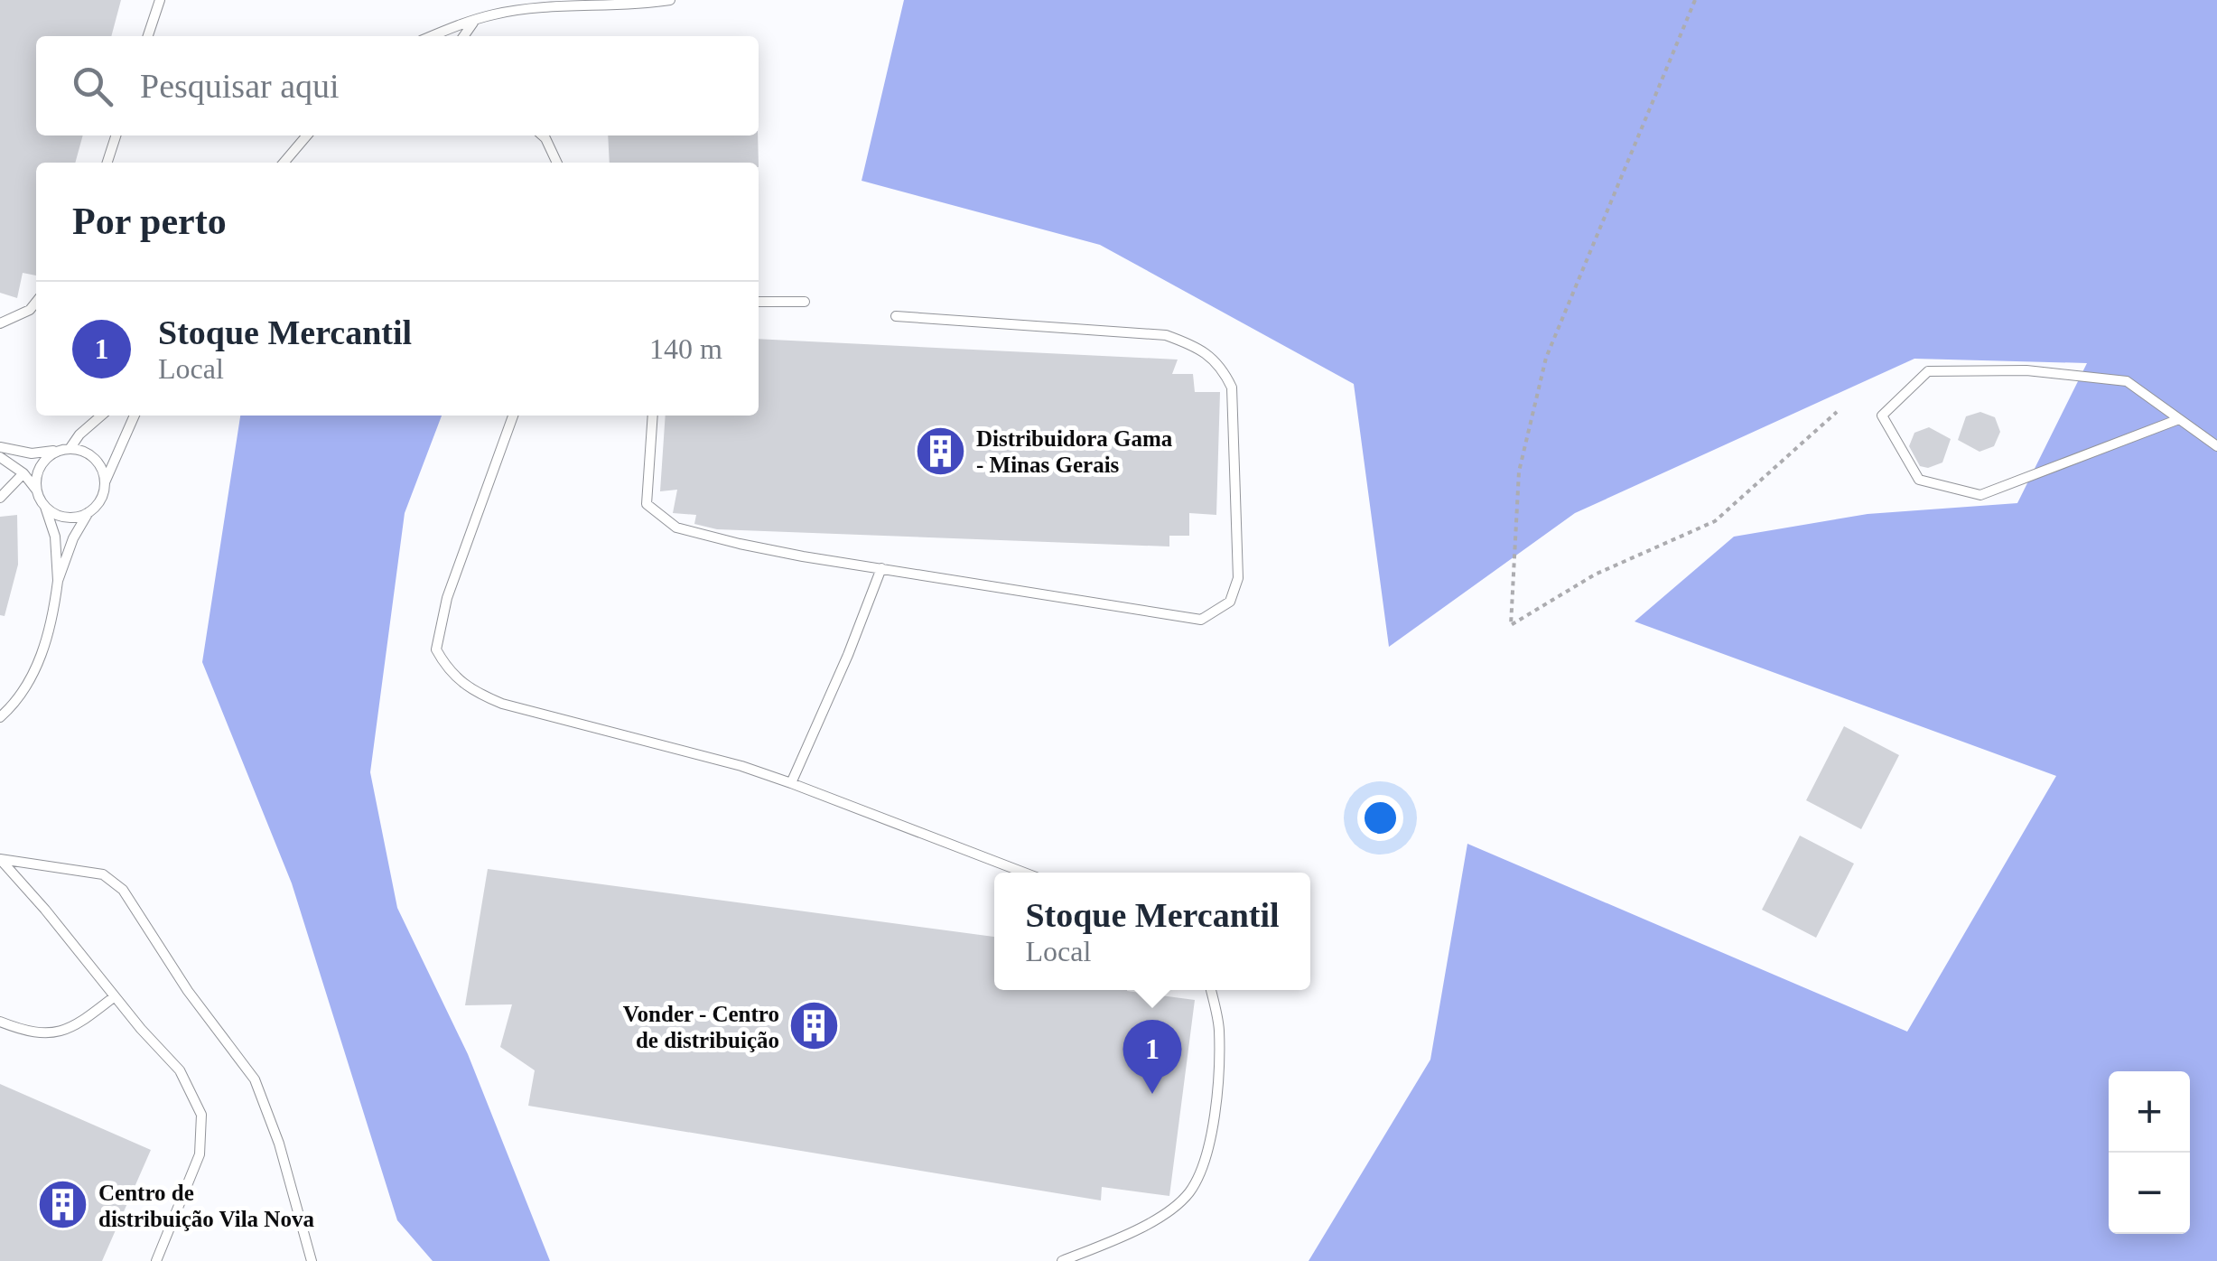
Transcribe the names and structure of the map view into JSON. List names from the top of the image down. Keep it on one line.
{"places":{"building":["Distribuidora Gama - Minas Gerais","Vonder - Centro de distribuição","Centro de distribuição Vila Nova"]},"page":{"search":"Pesquisar aqui","heading":"Por perto","list":[{"mark":"1","name":"Stoque Mercantil","note":"Local","value":"140 m"}],"popup":["Stoque Mercantil","Local"],"pins":"1","map_buttons":["+","−"]}}
